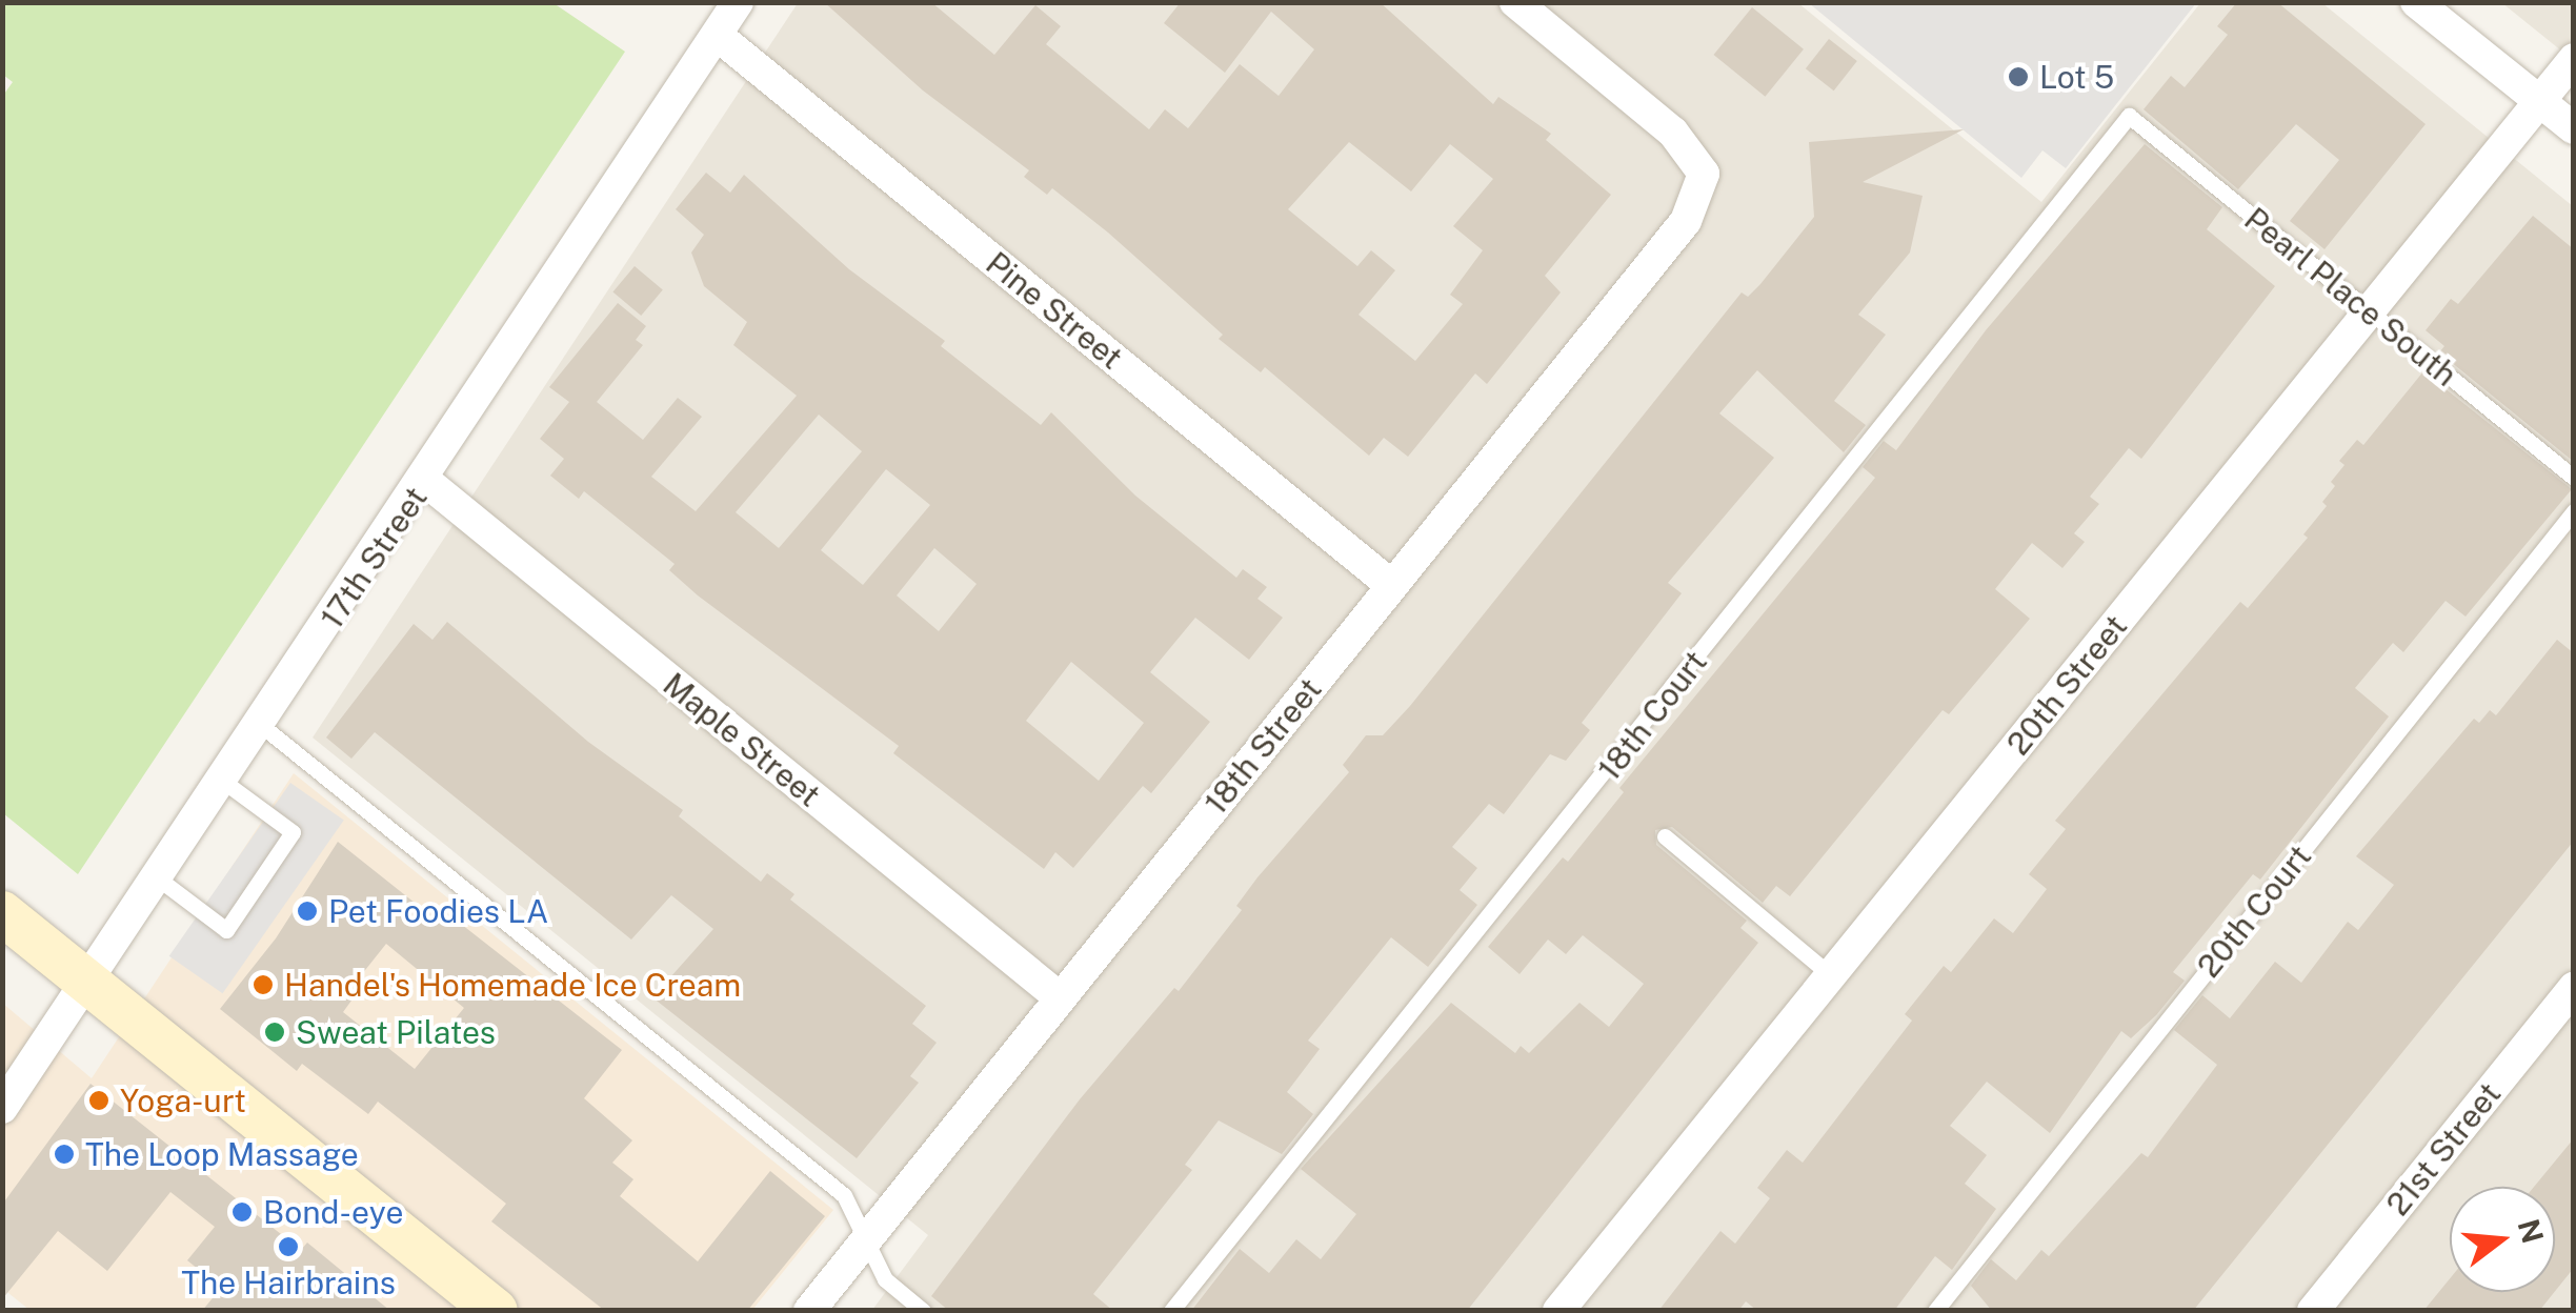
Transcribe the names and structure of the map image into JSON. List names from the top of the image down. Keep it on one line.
{"streets":{"street":["Pine Street","17th Street","20th Street","Maple Street","18th Street","21st Street"],"lane":["Pearl Place South","18th Court","20th Court"]},"crossings":[["Pearl Place South","20th Street"],["Pearl Place South","18th Court"],["Pine Street","17th Street"],["Pine Street","18th Street"],["17th Street","Maple Street"],["Maple Street","18th Street"]],"places":["Lot 5","Pet Foodies LA","Handel's Homemade Ice Cream","Sweat Pilates","Yoga-urt","The Loop Massage","Bond-eye","The Hairbrains"],"north":"right"}
